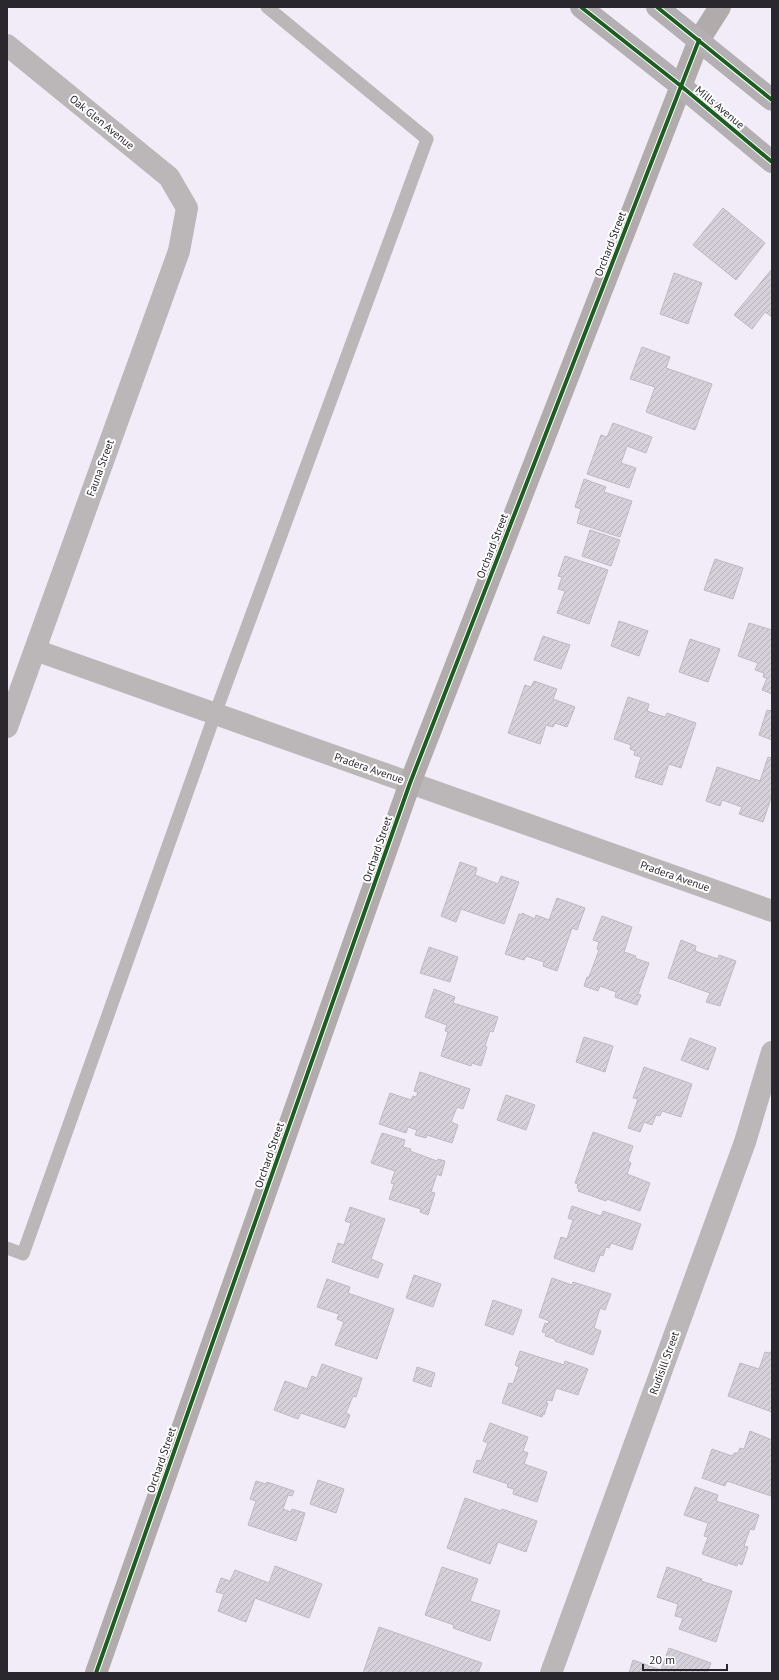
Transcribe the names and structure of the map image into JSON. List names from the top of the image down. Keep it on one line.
{"streets":{"main road":["Mills Avenue"],"street":["Oak Glen Avenue","Orchard Street","Fauna Street","Pradera Avenue","Rudisill Street"]},"crossings":[["Mills Avenue","Orchard Street"],["Oak Glen Avenue","Fauna Street"],["Orchard Street","Pradera Avenue"],["Fauna Street","Pradera Avenue"]],"scale_bar":"20 m"}
